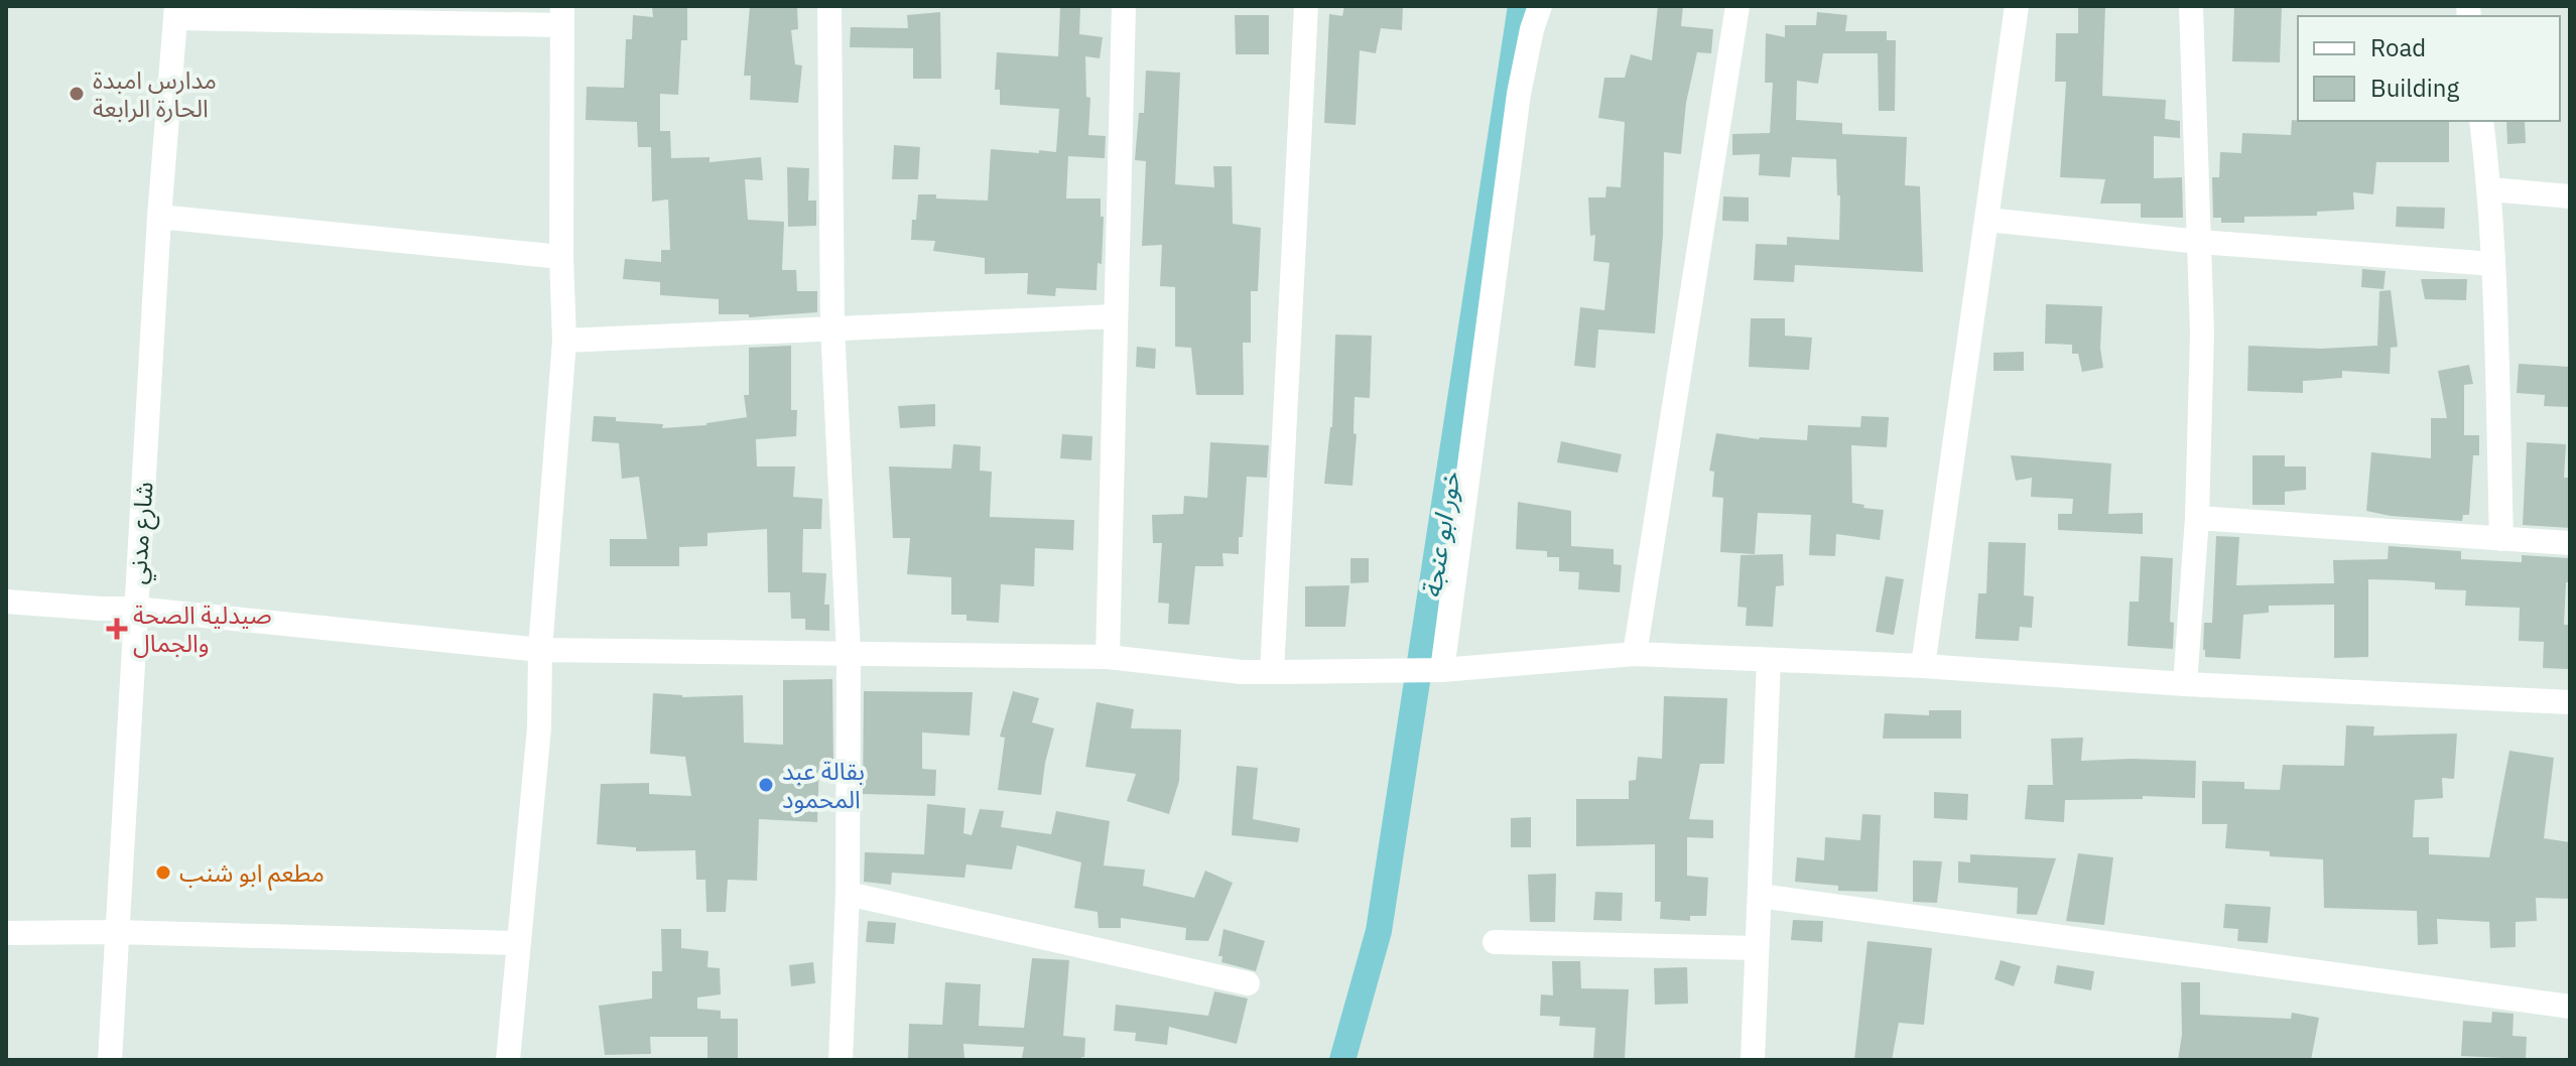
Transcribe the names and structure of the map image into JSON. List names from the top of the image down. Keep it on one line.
{"streets":{"street":["شارع مدني"]},"water":["خور ابو عنجة"],"places":{"other":["مدارس امبدة الحارة الرابعة","بقالة عبد المحمود","مطعم ابو شنب"],"health":["صيدلية الصحة والجمال"]},"legend":["Road","Building"]}
